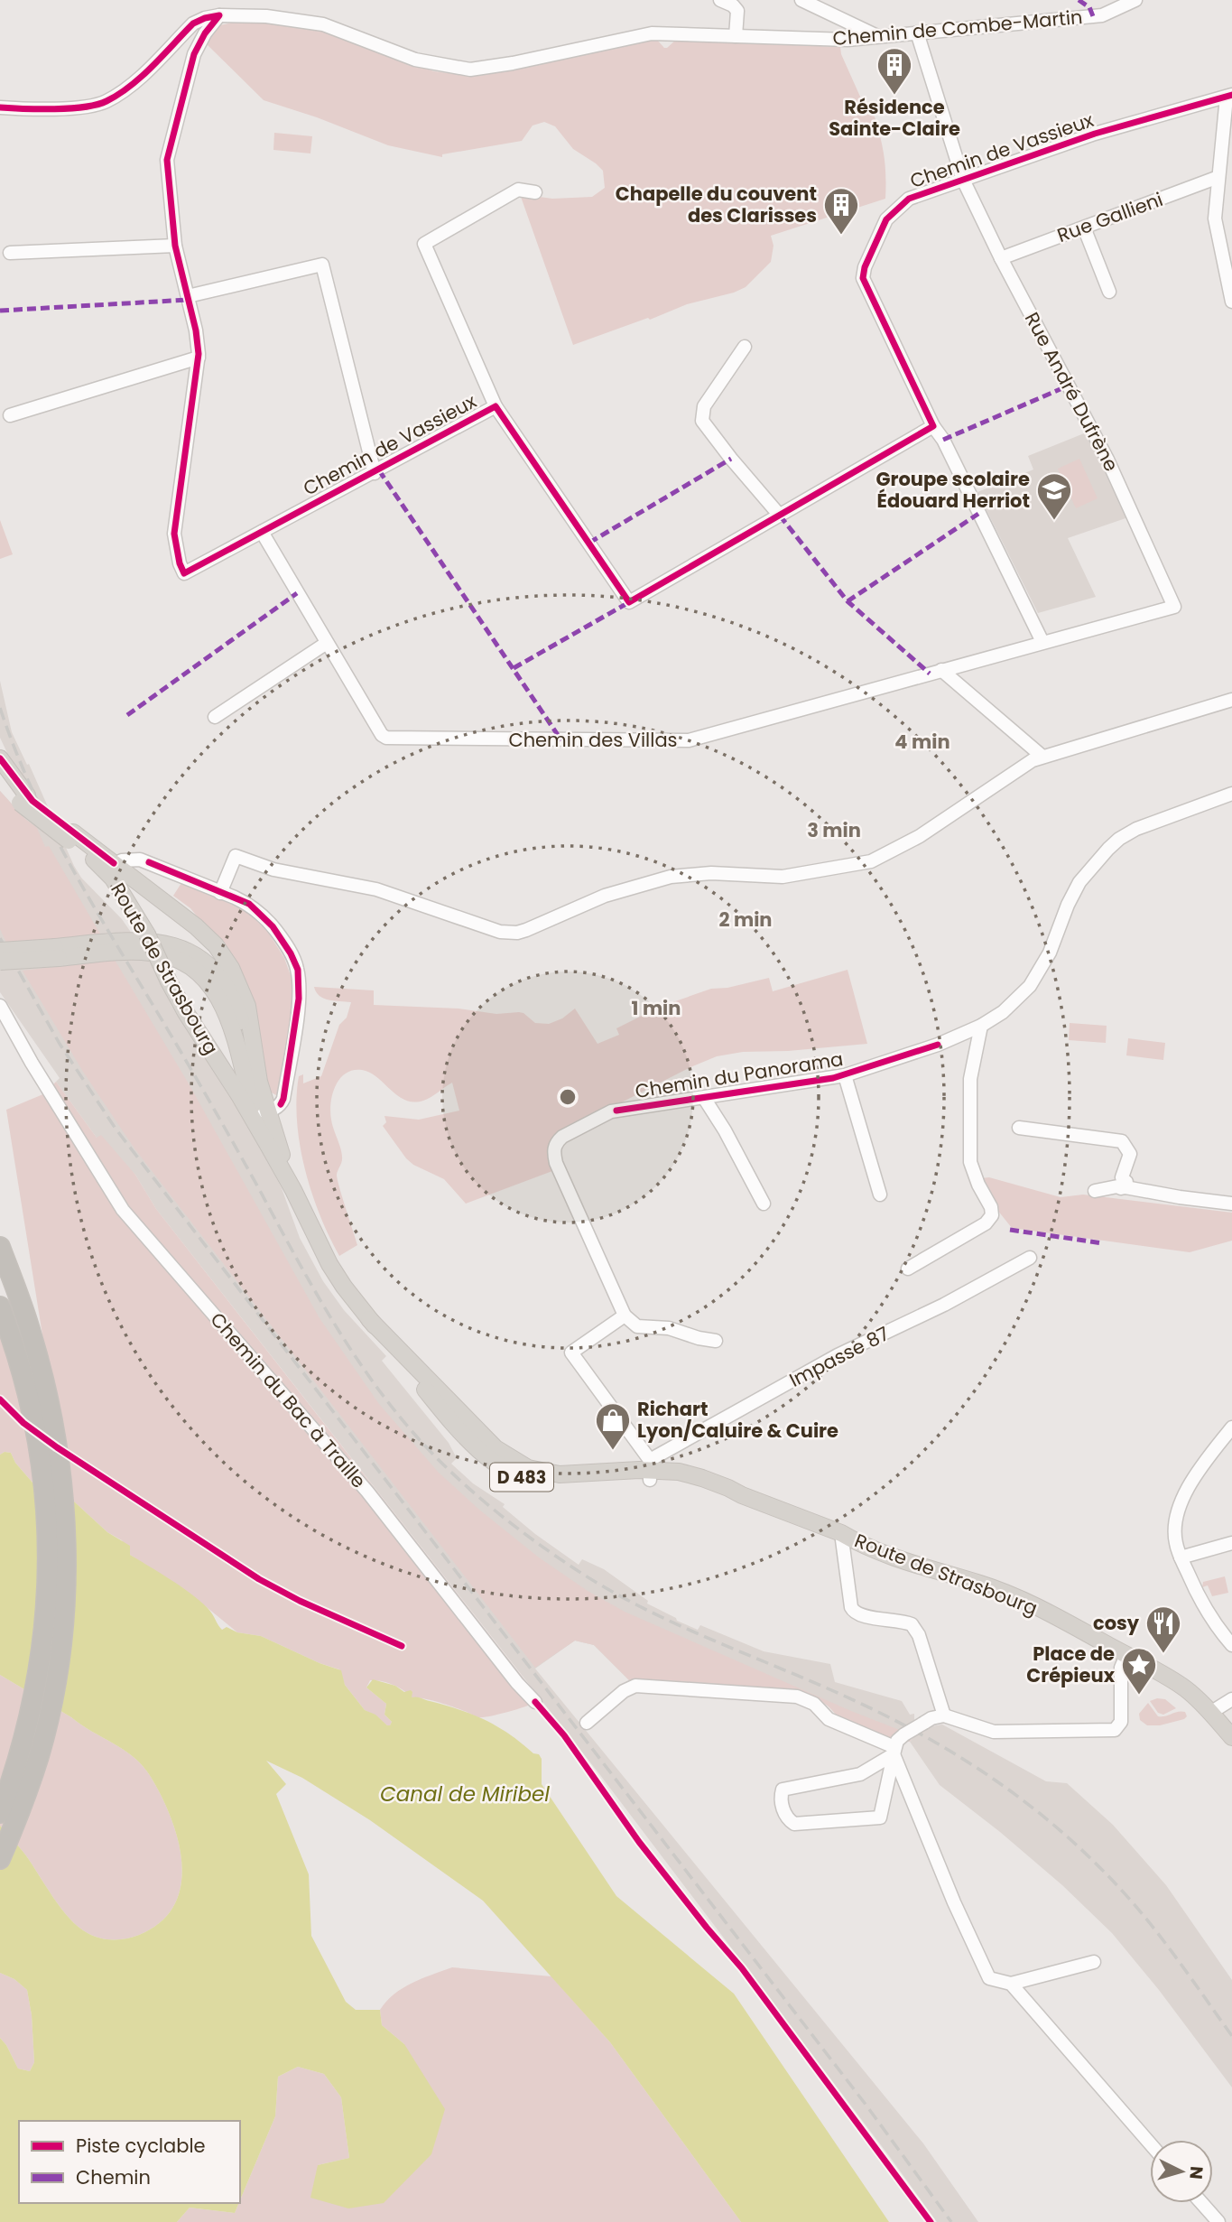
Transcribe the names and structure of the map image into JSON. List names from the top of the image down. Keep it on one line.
{"streets":{"main road":["Route de Strasbourg","D 483"],"street":["Chemin de Combe-Martin","Chemin de Vassieux","Rue Gallieni","Rue André Dufrène","Chemin des Villas","Chemin du Panorama","Impasse 87","Chemin du Bac à Traille"]},"crossings":[["Chemin de Combe-Martin","Chemin de Vassieux"],["Chemin de Combe-Martin","Rue André Dufrène"],["Chemin de Vassieux","Rue André Dufrène"],["Chemin de Vassieux","Chemin des Villas"],["Rue Gallieni","Rue André Dufrène"],["Rue André Dufrène","Chemin des Villas"],["Route de Strasbourg","Impasse 87"]],"water":["Canal de Miribel"],"places":{"building":["Résidence Sainte-Claire","Chapelle du couvent des Clarisses"],"school or university":["Groupe scolaire Édouard Herriot"],"shop":["Richart Lyon/Caluire & Cuire"],"restaurant":["cosy"],"place":["Place de Crépieux"]},"legend":["Piste cyclable","Chemin"],"north":"right","rings":["4 min","3 min","2 min","1 min"]}
